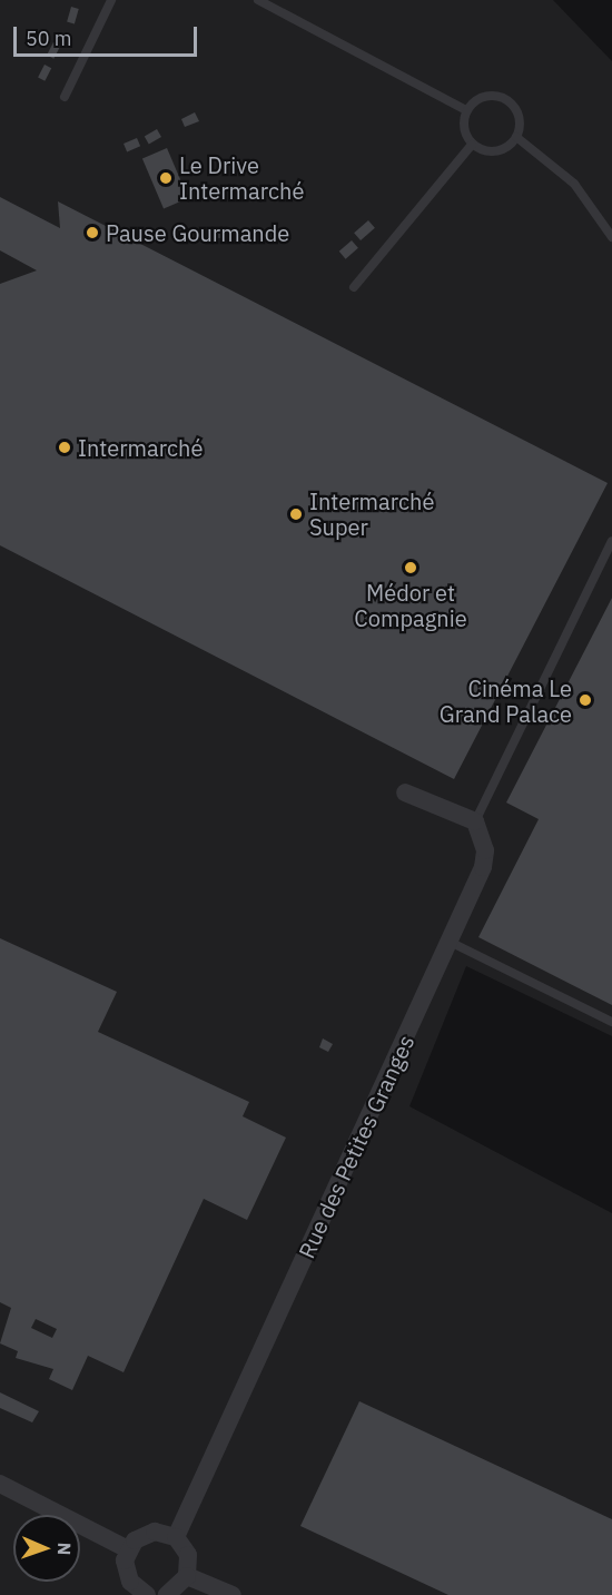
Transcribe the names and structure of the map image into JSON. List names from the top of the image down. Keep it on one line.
{"streets":{"street":["Rue des Petites Granges"]},"places":["Le Drive Intermarché","Pause Gourmande","Intermarché","Intermarché Super","Médor et Compagnie","Cinéma Le Grand Palace"],"scale_bar":"50 m","north":"right"}
